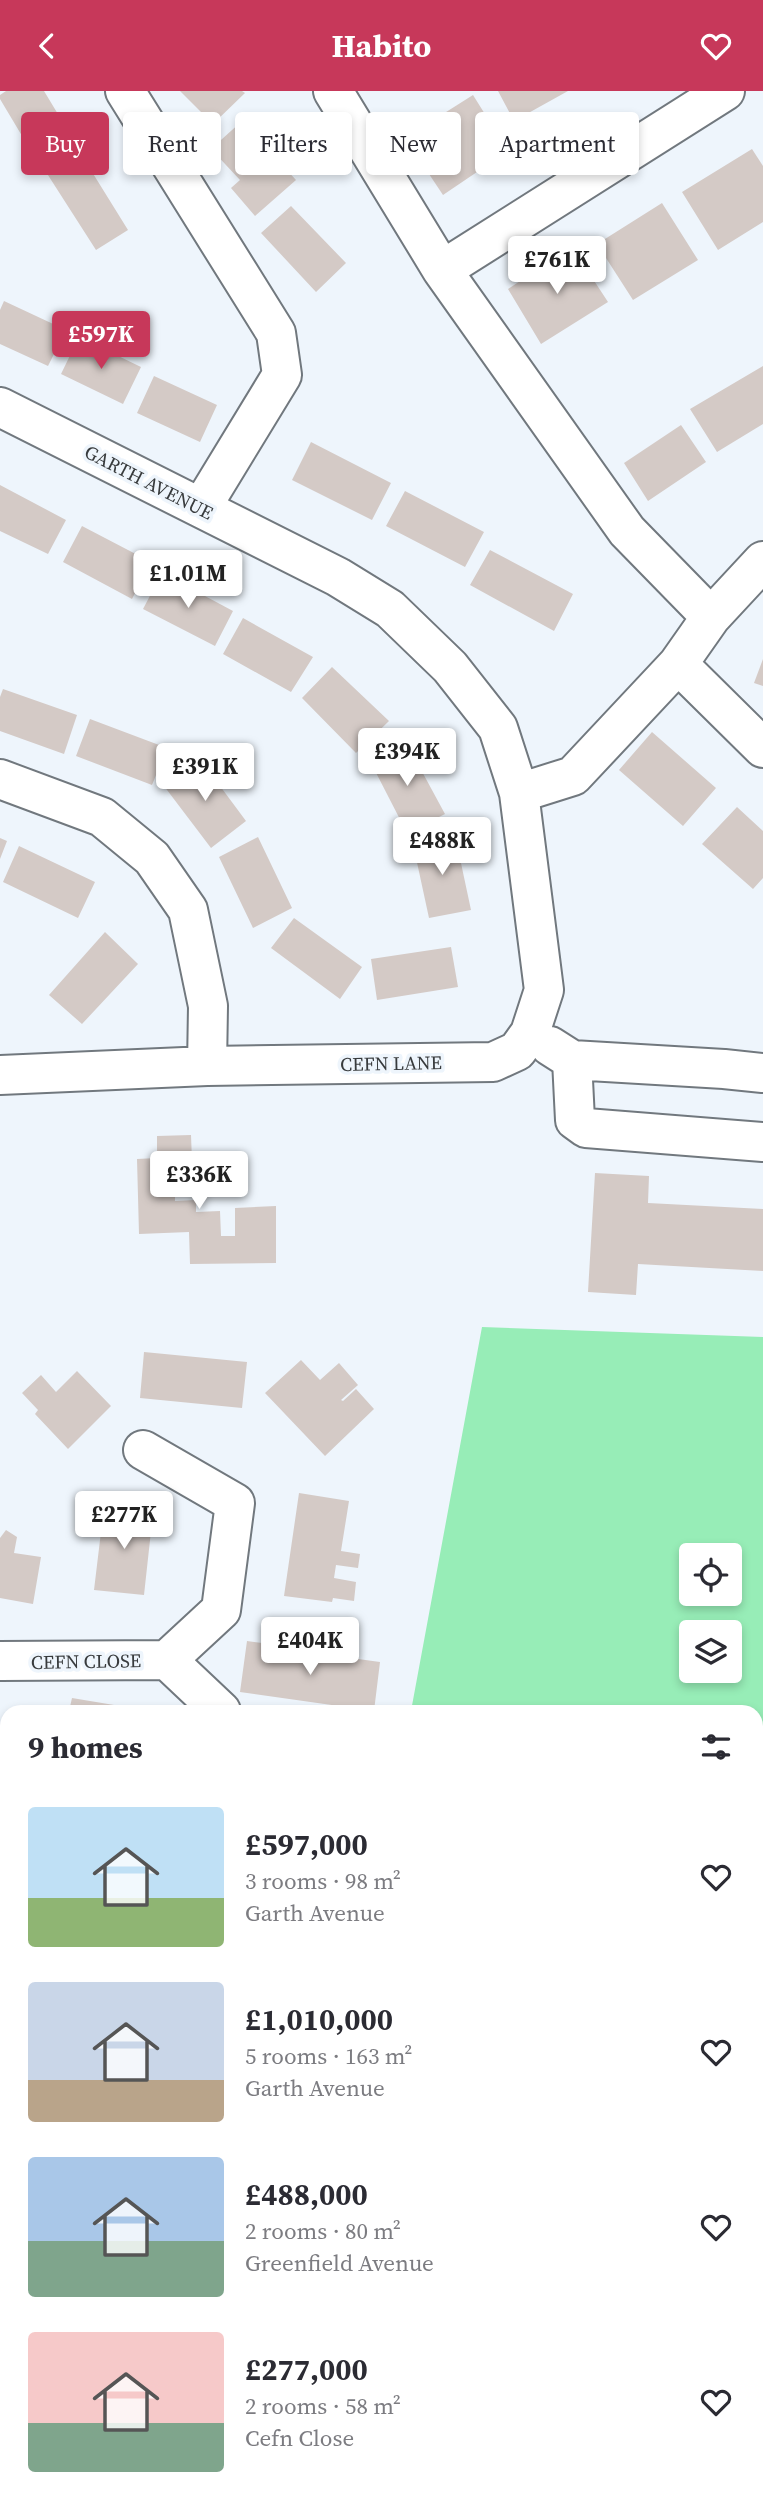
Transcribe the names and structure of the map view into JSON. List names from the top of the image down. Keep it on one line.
{"streets":{"street":["GARTH AVENUE","CEFN LANE","CEFN CLOSE"]},"crossings":[["GARTH AVENUE","CEFN LANE"]],"page":{"header":"Habito","chip":["Buy","Rent","Filters","New","Apartment"],"price":["£761K","£597K","£1.01M","£394K","£391K","£488K","£336K","£277K","£404K"],"heading":"9 homes","list":[{"name":"£597,000","note":"3 rooms · 98 m² · Garth Avenue"},{"name":"£1,010,000","note":"5 rooms · 163 m² · Garth Avenue"},{"name":"£488,000","note":"2 rooms · 80 m² · Greenfield Avenue"},{"name":"£277,000","note":"2 rooms · 58 m² · Cefn Close"}]}}
